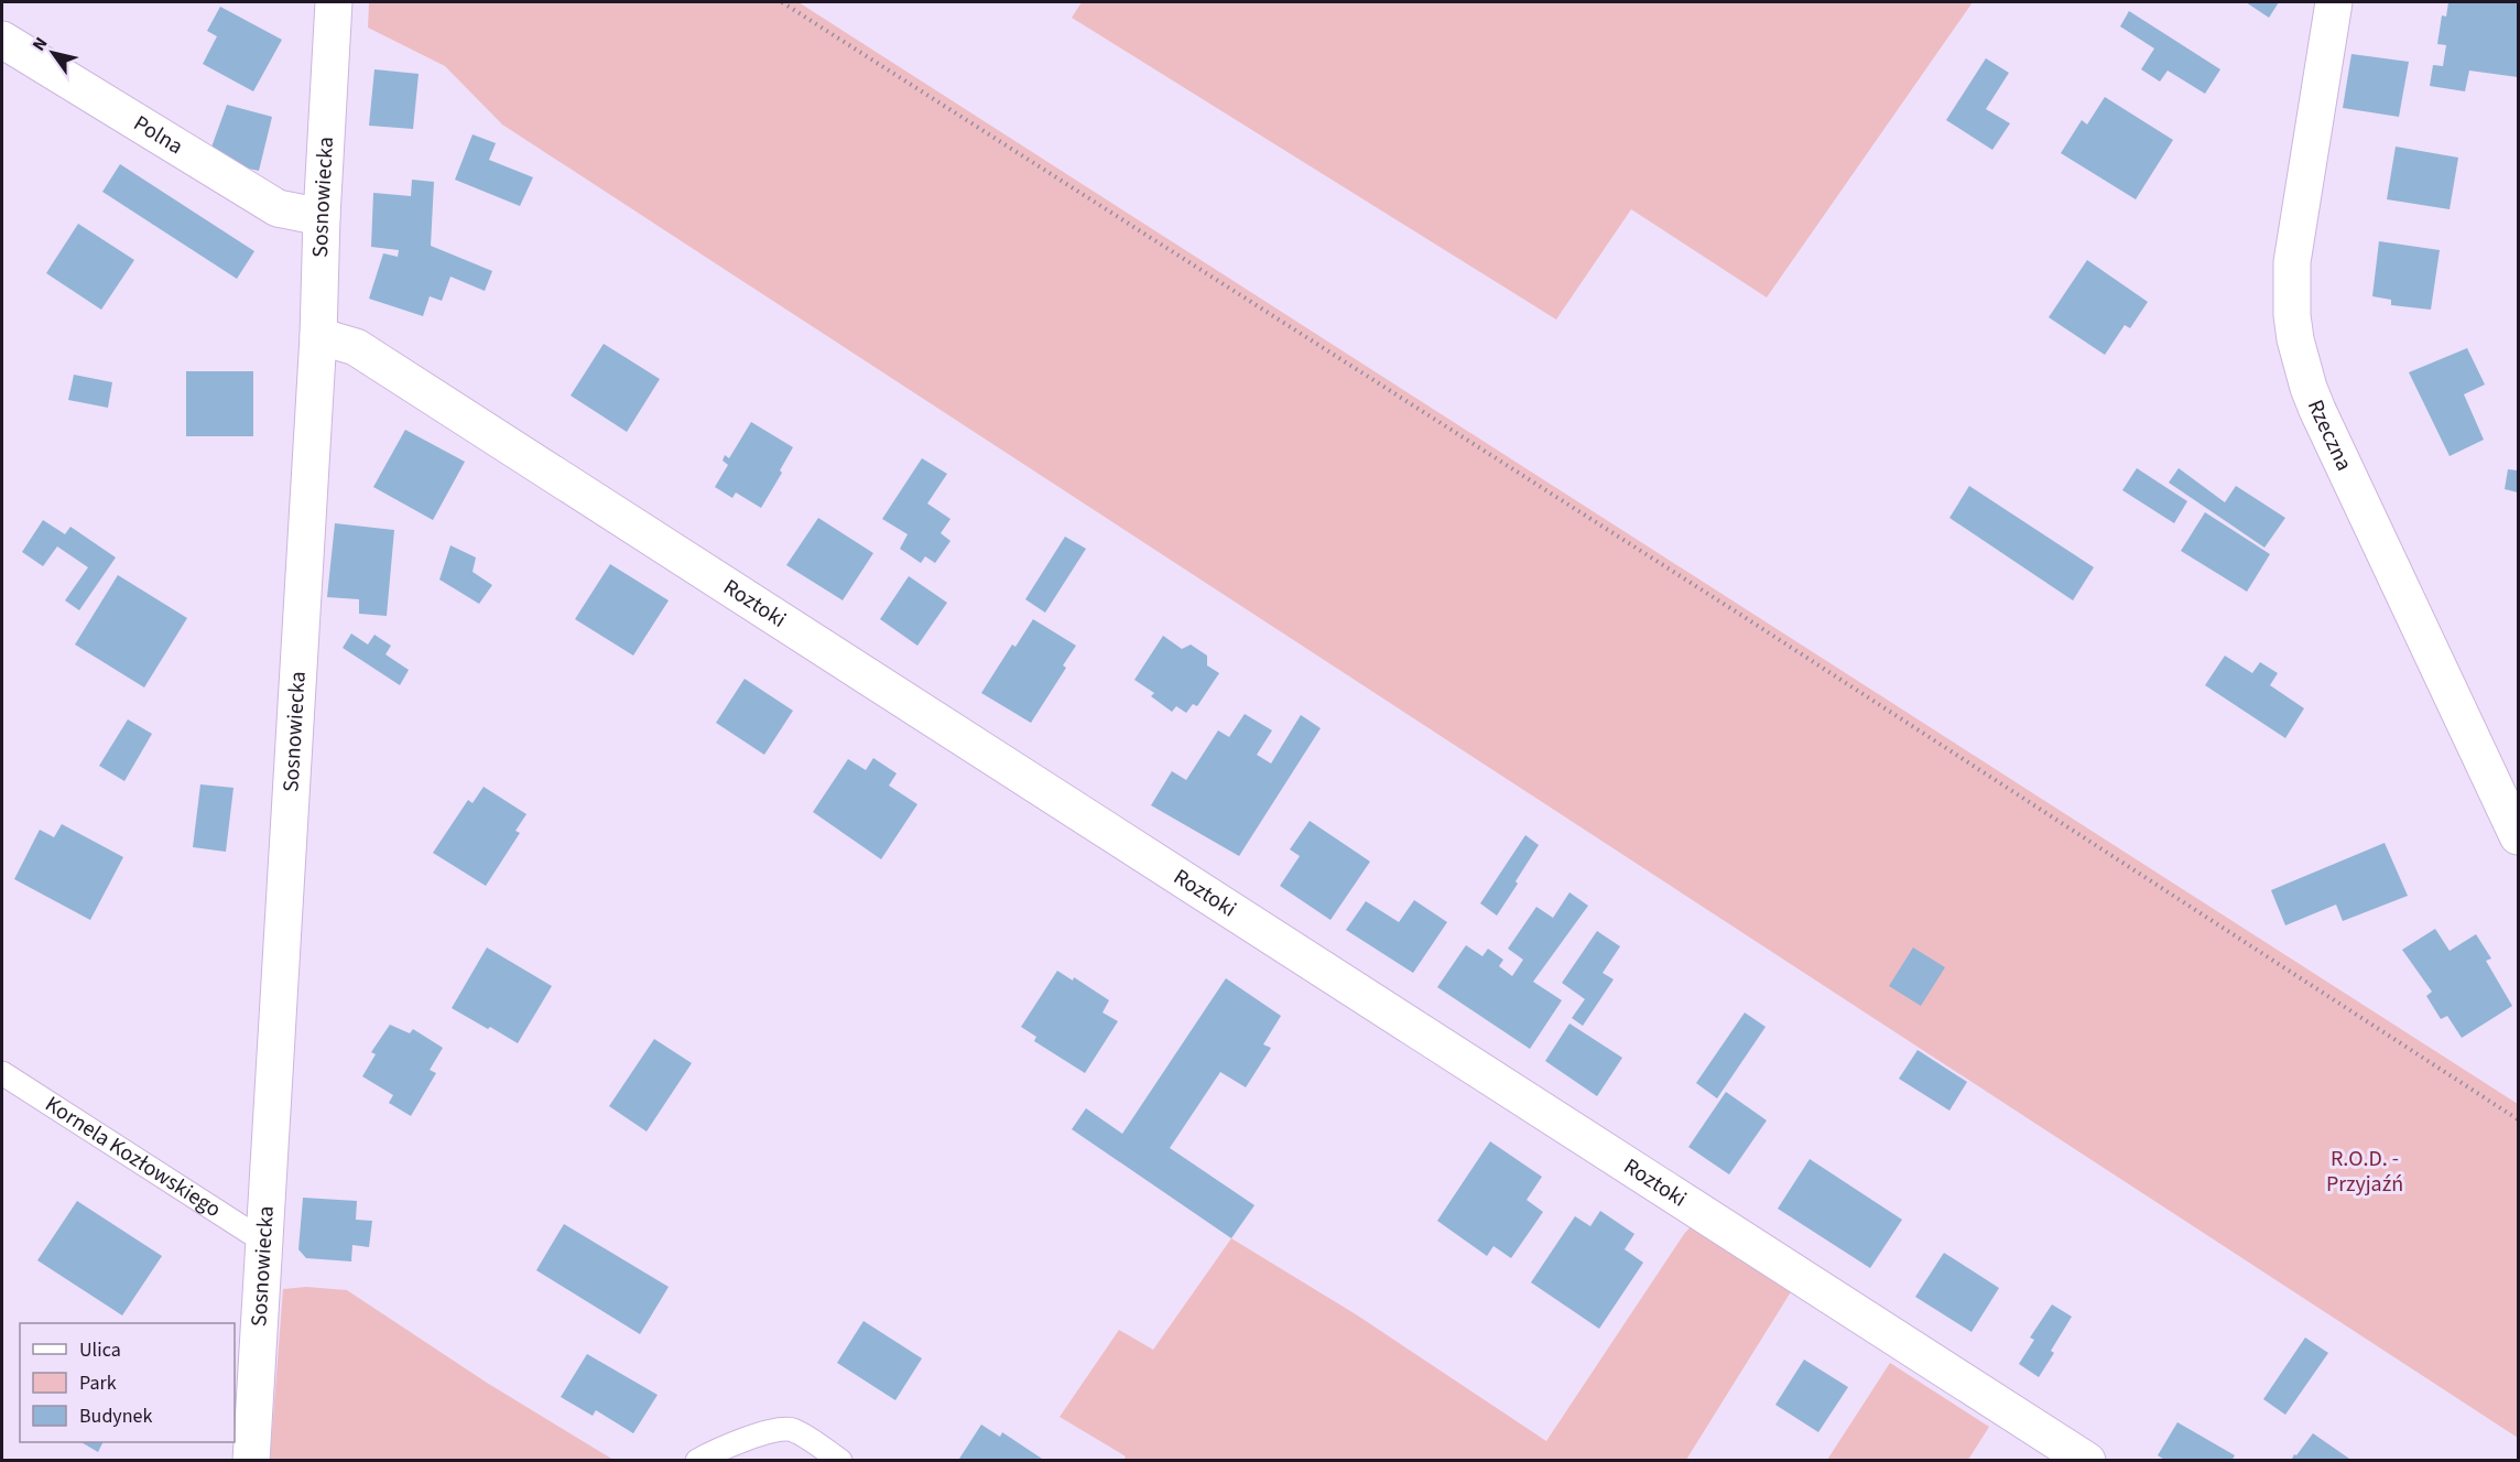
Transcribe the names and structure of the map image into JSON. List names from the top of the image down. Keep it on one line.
{"streets":{"street":["Polna","Sosnowiecka","Rzeczna","Roztoki"],"lane":["Kornela Kozłowskiego"]},"crossings":[["Polna","Sosnowiecka"],["Sosnowiecka","Roztoki"],["Sosnowiecka","Kornela Kozłowskiego"]],"parks":["R.O.D. - Przyjaźń"],"legend":["Ulica","Park","Budynek"],"north":"top left"}
